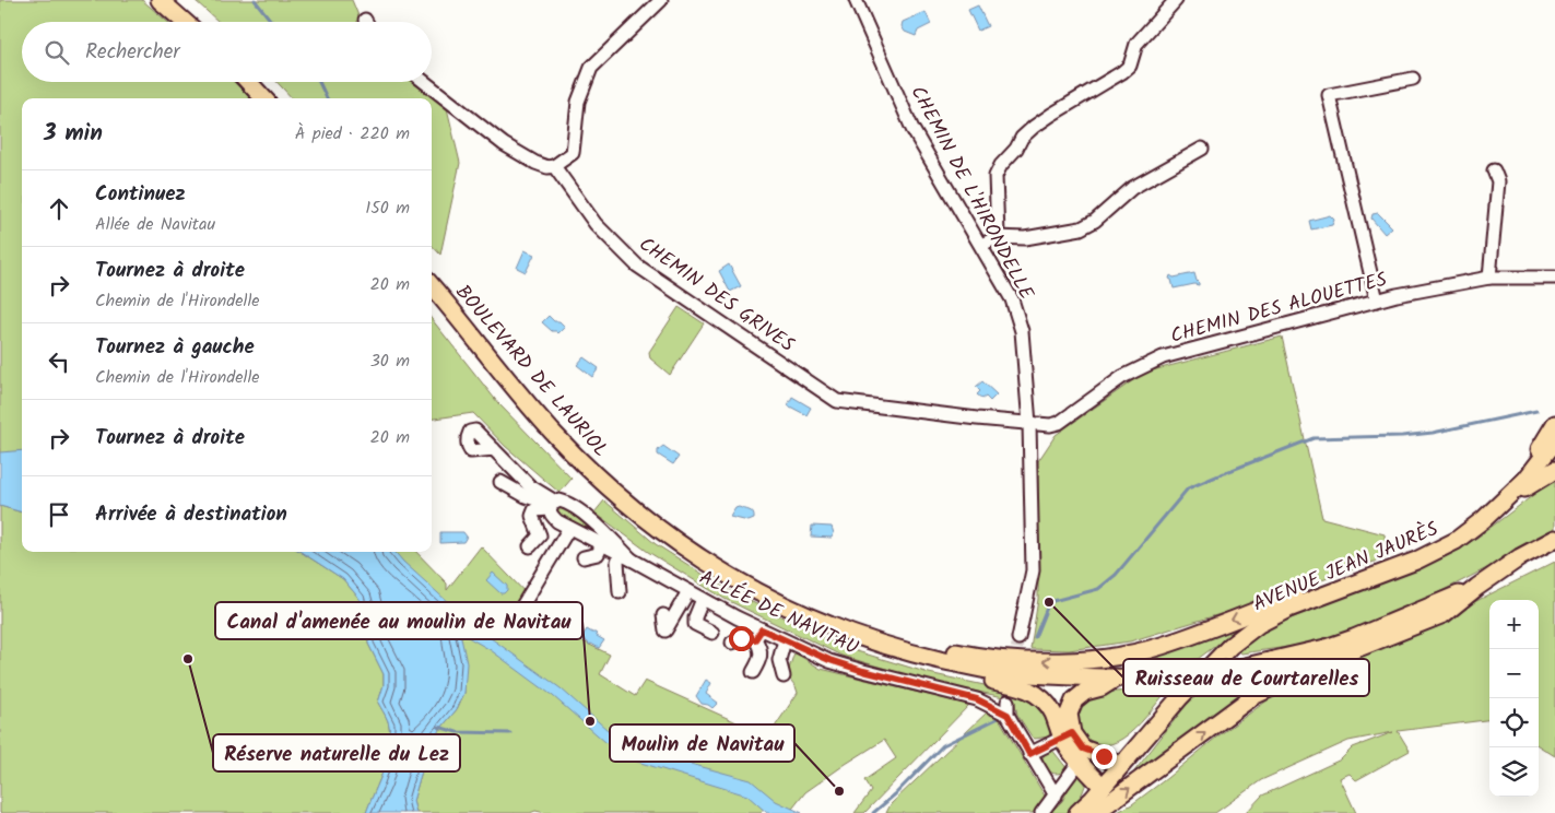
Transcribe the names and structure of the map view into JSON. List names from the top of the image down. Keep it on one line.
{"streets":{"main road":["BOULEVARD DE LAURIOL","AVENUE JEAN JAURÈS"],"street":["CHEMIN DE L'HIRONDELLE","CHEMIN DES GRIVES","CHEMIN DES ALOUETTES","ALLÉE DE NAVITAU"]},"crossings":[["CHEMIN DE L'HIRONDELLE","CHEMIN DES GRIVES"],["CHEMIN DE L'HIRONDELLE","CHEMIN DES ALOUETTES"],["CHEMIN DES GRIVES","CHEMIN DES ALOUETTES"]],"places":["Ruisseau de Courtarelles","Réserve naturelle du Lez","Canal d'amenée au moulin de Navitau","Moulin de Navitau"],"page":{"search":"Rechercher","heading":["3 min","À pied · 220 m"],"list":[["Continuez","Allée de Navitau","150 m"],["Tournez à droite","Chemin de l'Hirondelle","20 m"],["Tournez à gauche","Chemin de l'Hirondelle","30 m"],["Tournez à droite","20 m"],"Arrivée à destination"],"map_buttons":["+","−"]}}
